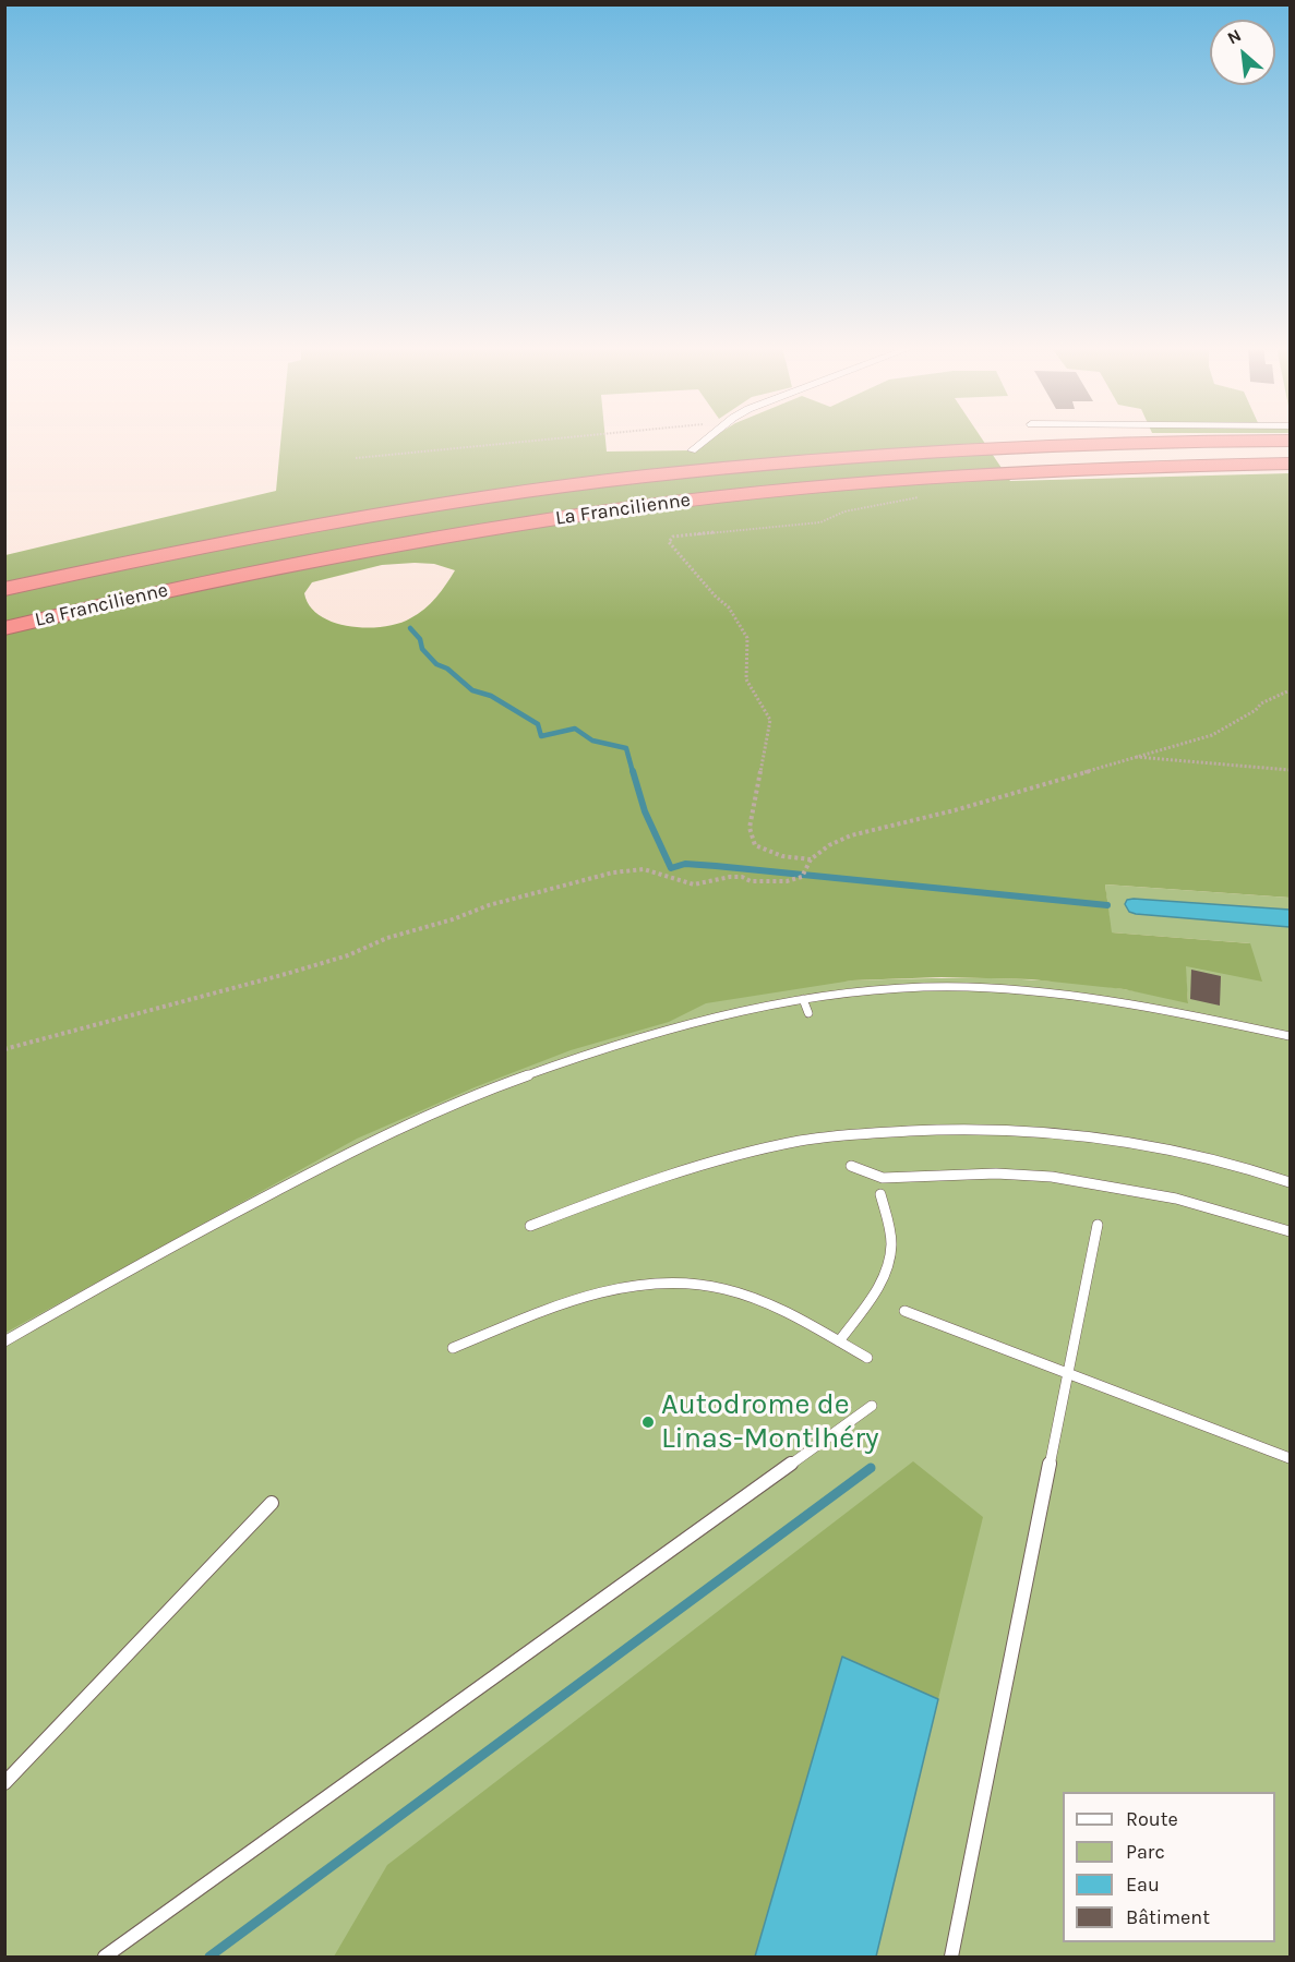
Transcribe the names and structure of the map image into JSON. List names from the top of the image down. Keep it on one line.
{"streets":{"highway":["La Francilienne"]},"places":["Autodrome de Linas-Montlhéry"],"legend":["Route","Parc","Eau","Bâtiment"],"north":"top left"}
